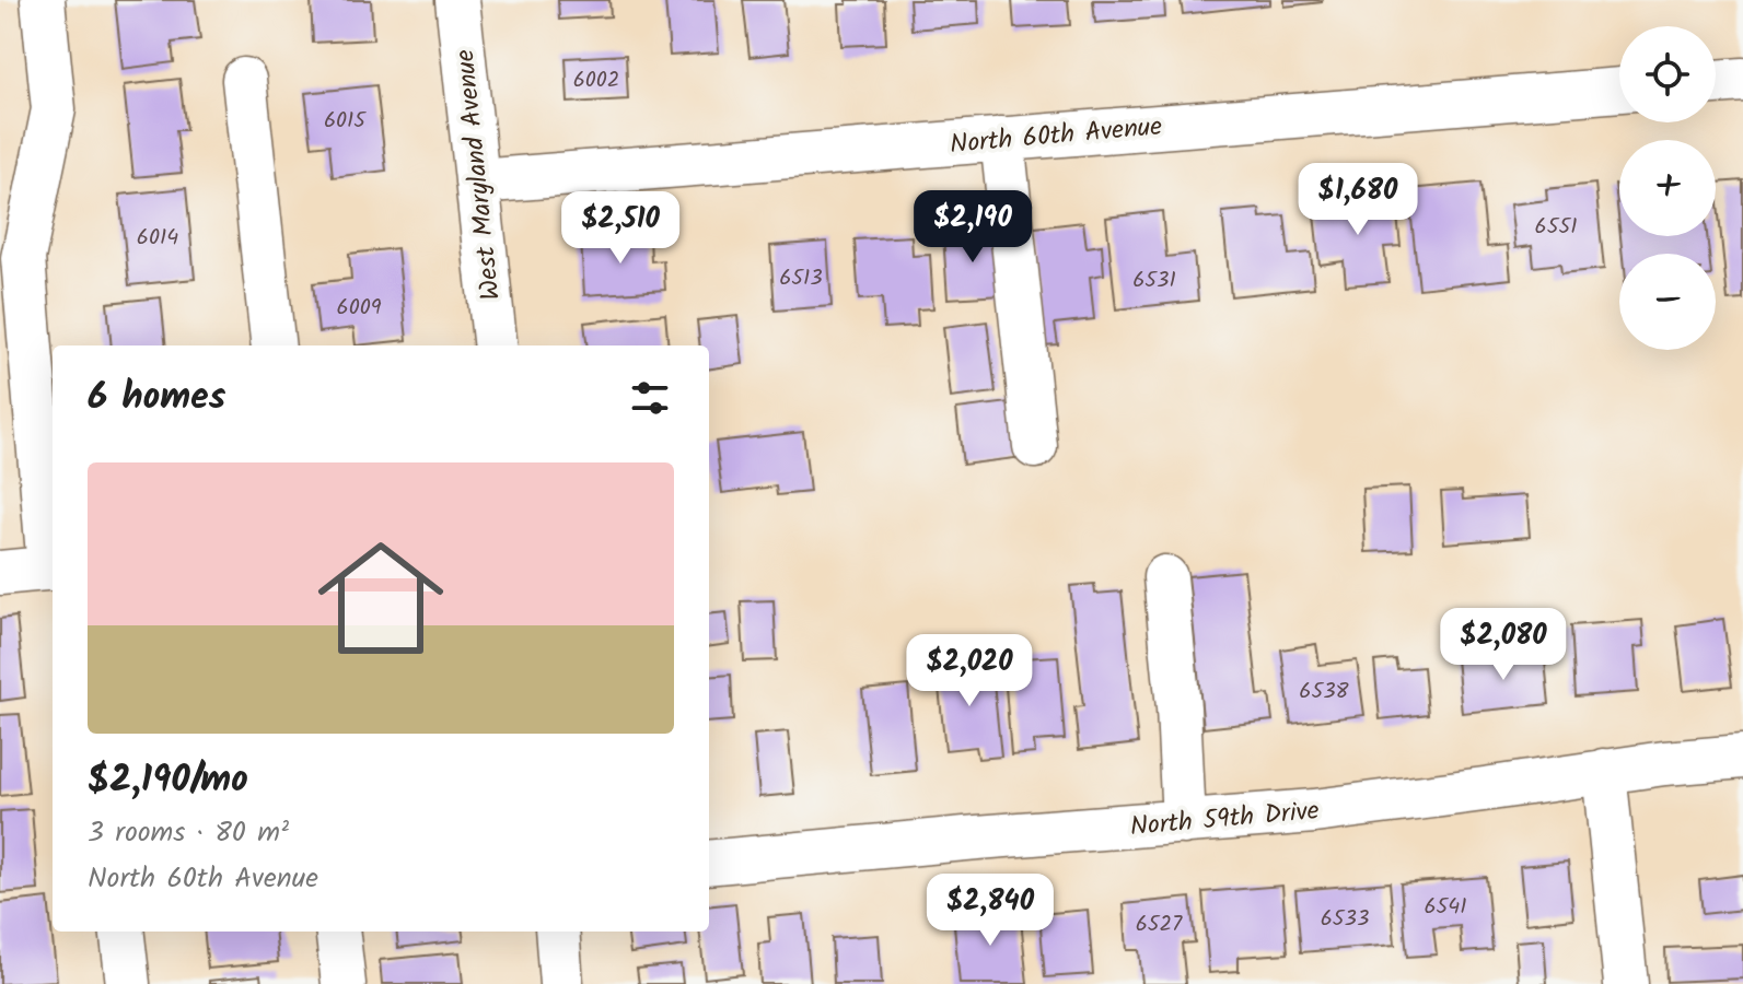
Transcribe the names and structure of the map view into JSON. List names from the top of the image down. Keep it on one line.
{"streets":{"street":["North 60th Avenue","West Maryland Avenue","North 59th Drive"]},"crossings":[["North 60th Avenue","West Maryland Avenue"]],"house_numbers":["6002","6015","6551","6014","6513","6531","6009","6538","6541","6533","6527"],"page":{"map_buttons":["+","−"],"price":["$1,680","$2,190","$2,510","$2,080","$2,020","$2,840"],"heading":"6 homes","list":[{"name":"$2,190/mo","note":"3 rooms · 80 m² · North 60th Avenue"}]}}
